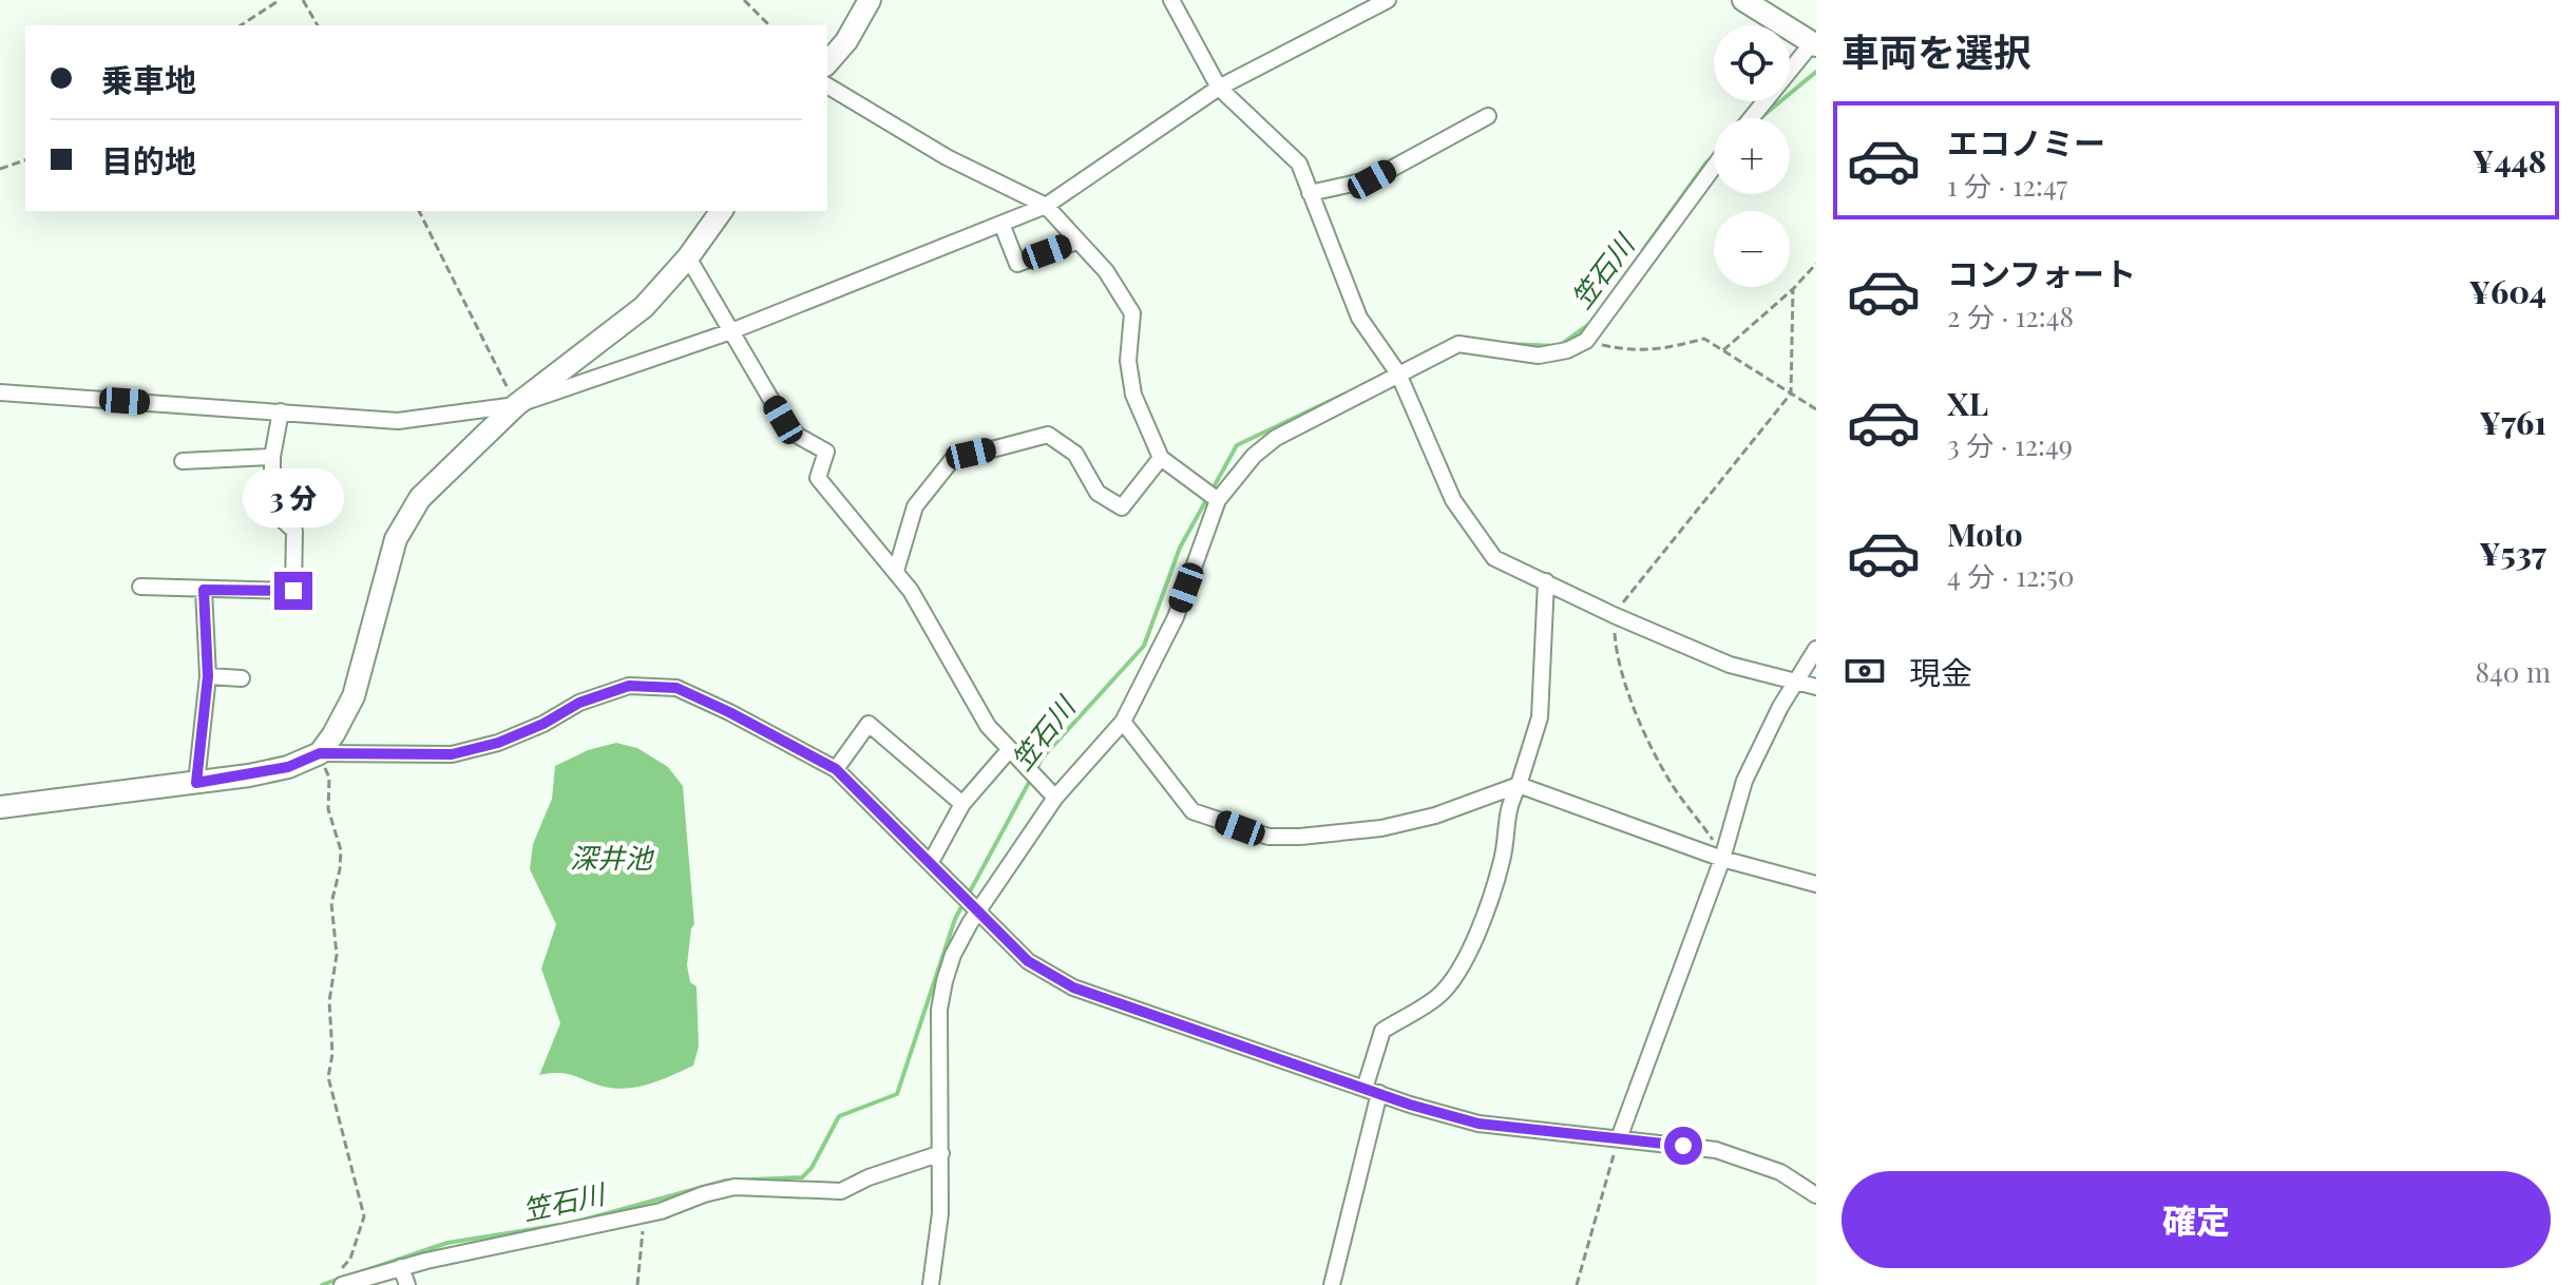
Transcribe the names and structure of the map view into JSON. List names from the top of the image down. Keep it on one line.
{"water":["笠石川","深井池"],"page":{"heading":"車両を選択","map_buttons":["+","−"],"banner":["乗車地","目的地"],"list":[{"name":"エコノミー","note":"1 分 · 12:47","value":"¥448"},{"name":"コンフォート","note":"2 分 · 12:48","value":"¥604"},{"name":"XL","note":"3 分 · 12:49","value":"¥761"},{"name":"Moto","note":"4 分 · 12:50","value":"¥537"}],"bubble":"3 分","pay":["現金","840 m"],"buttons":"確定"}}
